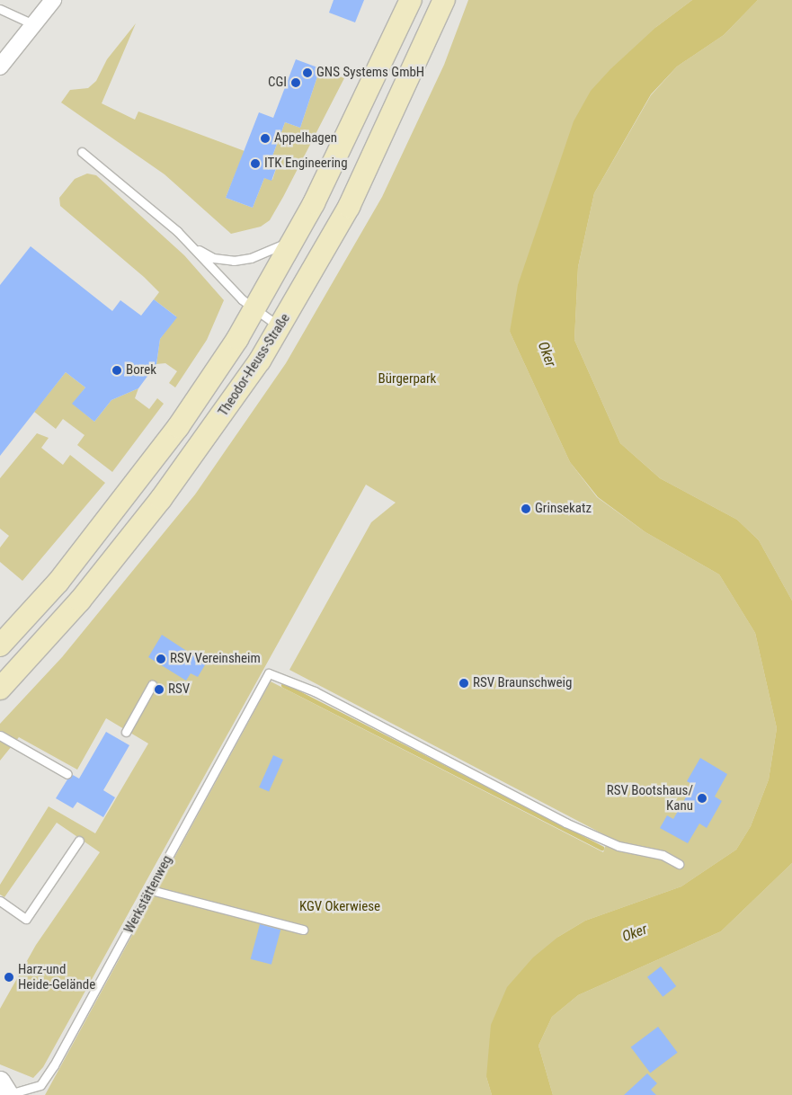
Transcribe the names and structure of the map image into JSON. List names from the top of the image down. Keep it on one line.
{"streets":{"main road":["Theodor-Heuss-Straße"],"lane":["Werkstättenweg"]},"water":["Oker"],"parks":["Bürgerpark","KGV Okerwiese"],"places":["GNS Systems GmbH","CGI","Appelhagen","ITK Engineering","Borek","Grinsekatz","RSV Vereinsheim","RSV Braunschweig","RSV","RSV Bootshaus/ Kanu","Harz-und Heide-Gelände"]}
